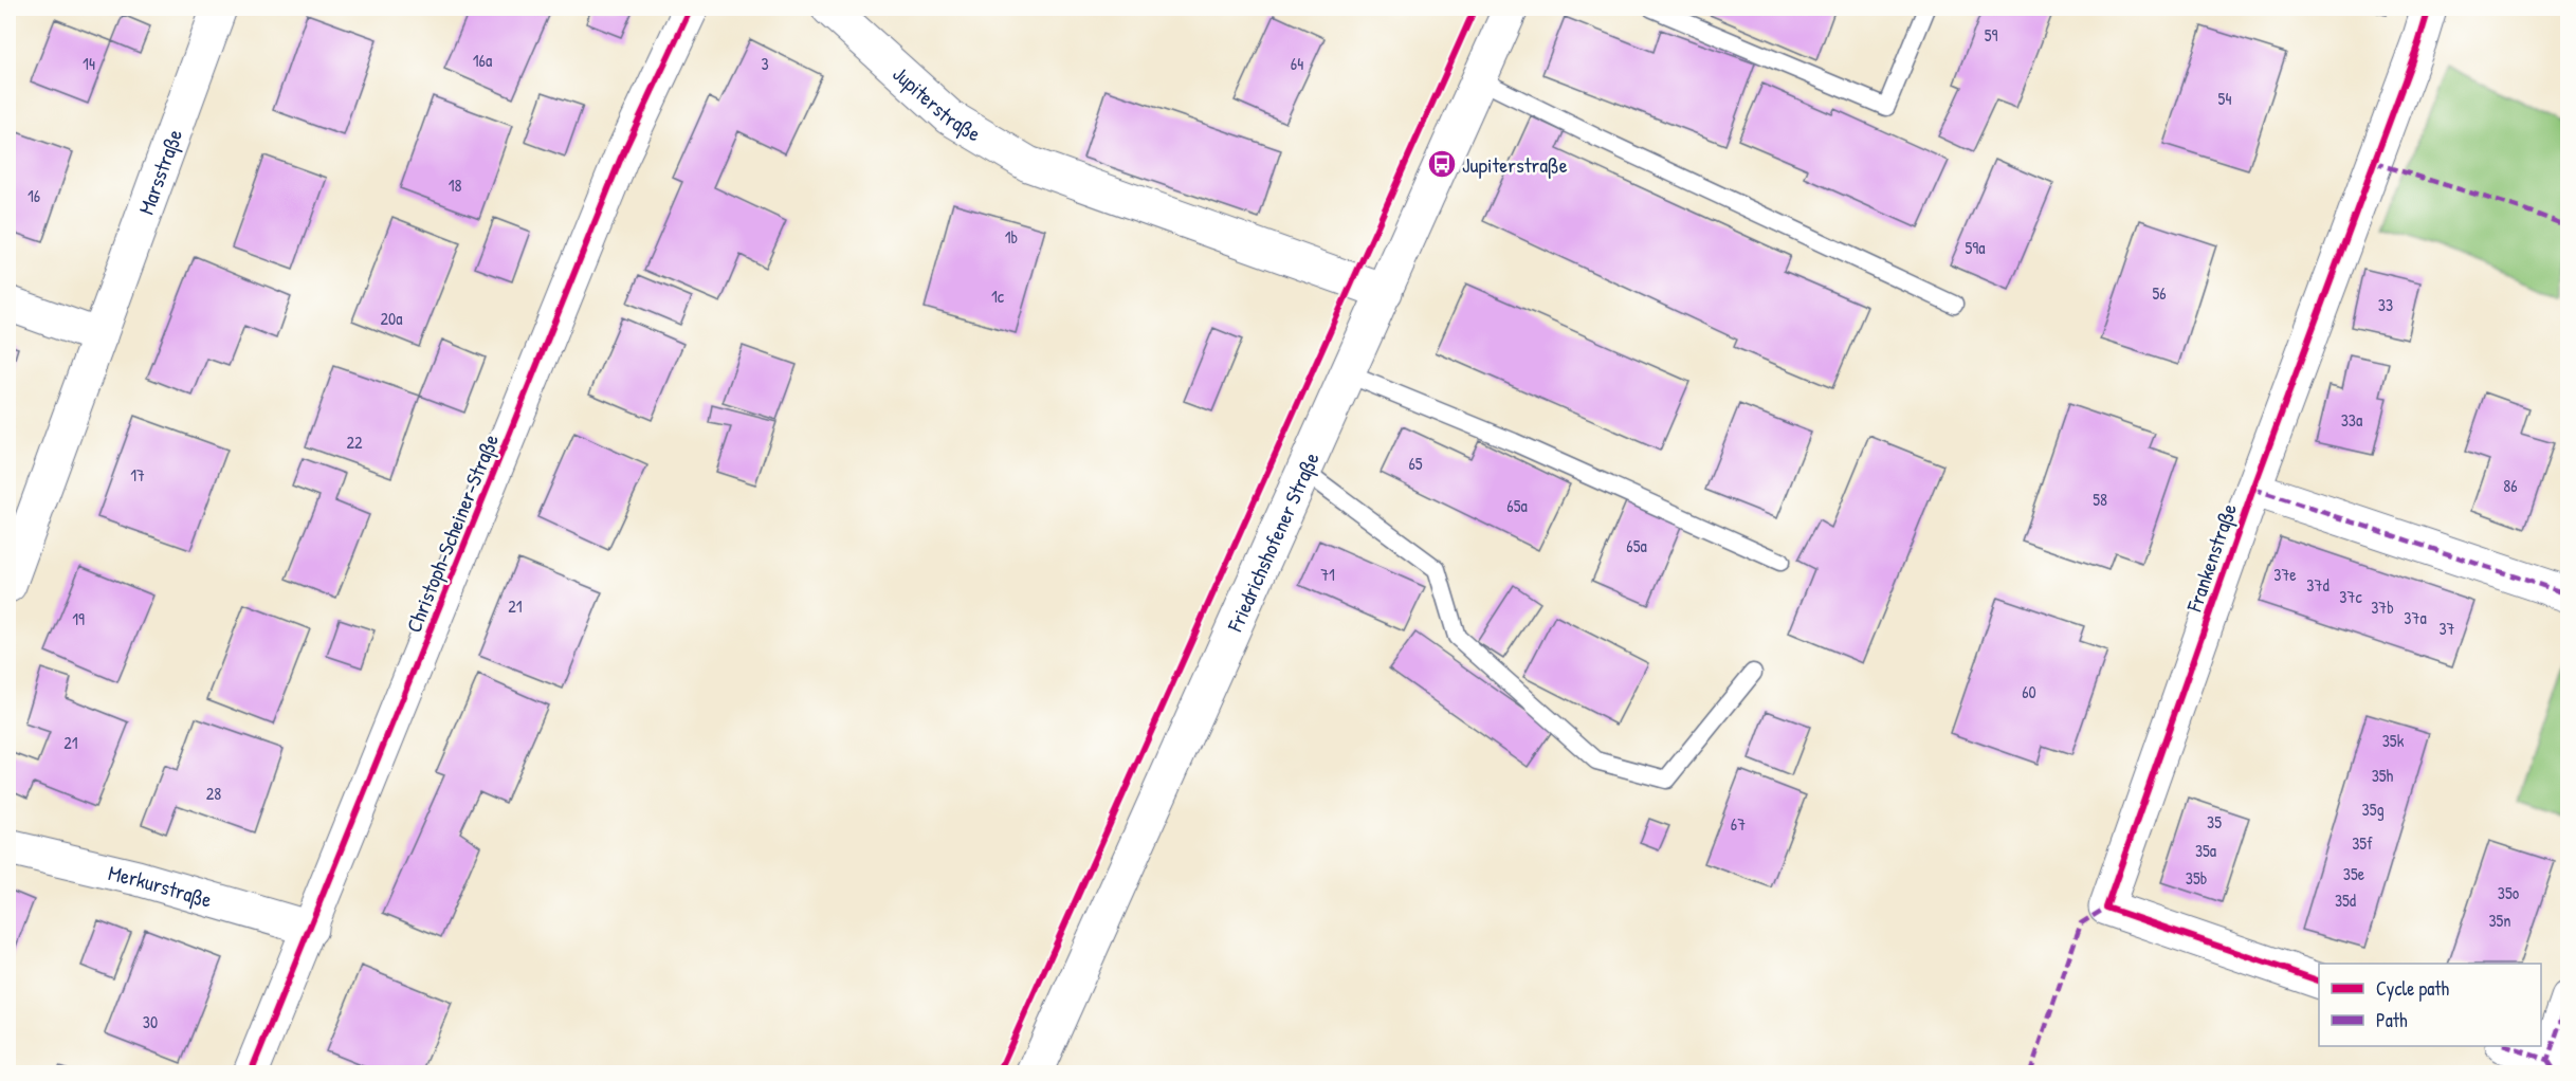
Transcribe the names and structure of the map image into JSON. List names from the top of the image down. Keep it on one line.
{"streets":{"street":["Jupiterstraße","Marsstraße","Christoph-Scheiner-Straße","Friedrichshofener Straße","Frankenstraße","Merkurstraße"]},"crossings":[["Jupiterstraße","Friedrichshofener Straße"],["Christoph-Scheiner-Straße","Merkurstraße"]],"places":{"bus stop":["Jupiterstraße"]},"house_numbers":["59","16a","14","3","64","54","18","16","1b","59a","56","1c","33","20a","33a","22","65","17","86","58","65a","65a","71","37e","37d","37c","21","37b","37a","19","37","60","35k","21","35h","28","35g","35","67","35f","35a","35e","35b","35o","35d","35n","30"],"legend":["Cycle path","Path"]}
